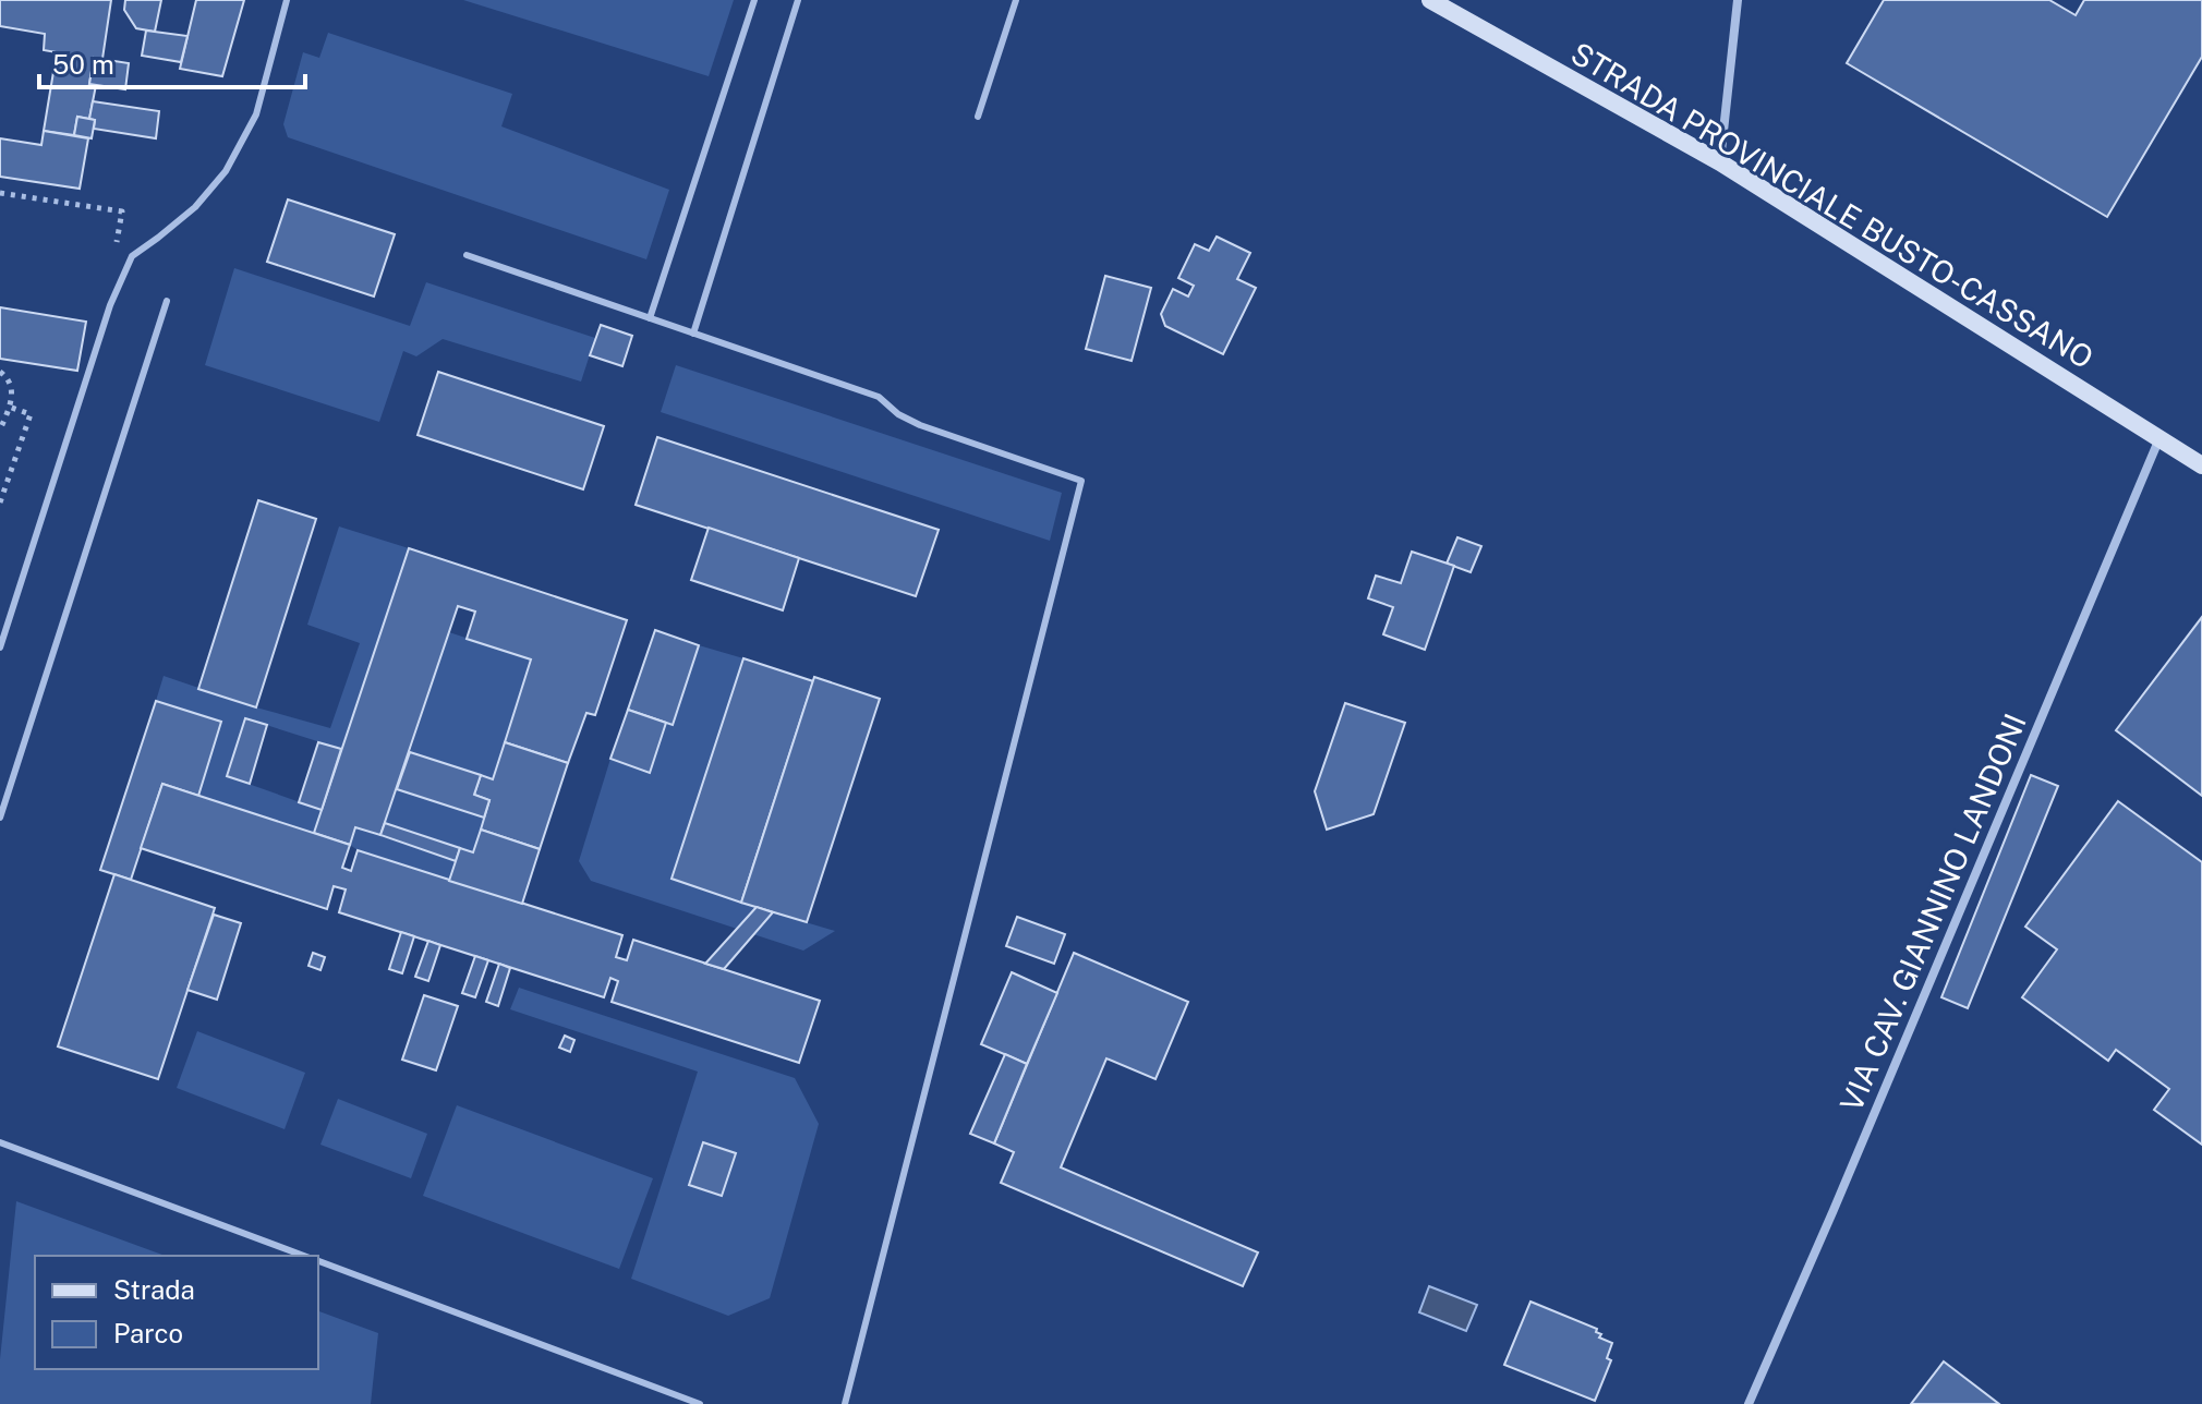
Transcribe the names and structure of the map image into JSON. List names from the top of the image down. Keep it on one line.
{"streets":{"main road":["STRADA PROVINCIALE BUSTO-CASSANO"],"street":["VIA CAV. GIANNINO LANDONI"]},"crossings":[["STRADA PROVINCIALE BUSTO-CASSANO","VIA CAV. GIANNINO LANDONI"]],"legend":["Strada","Parco"],"scale_bar":"50 m"}
